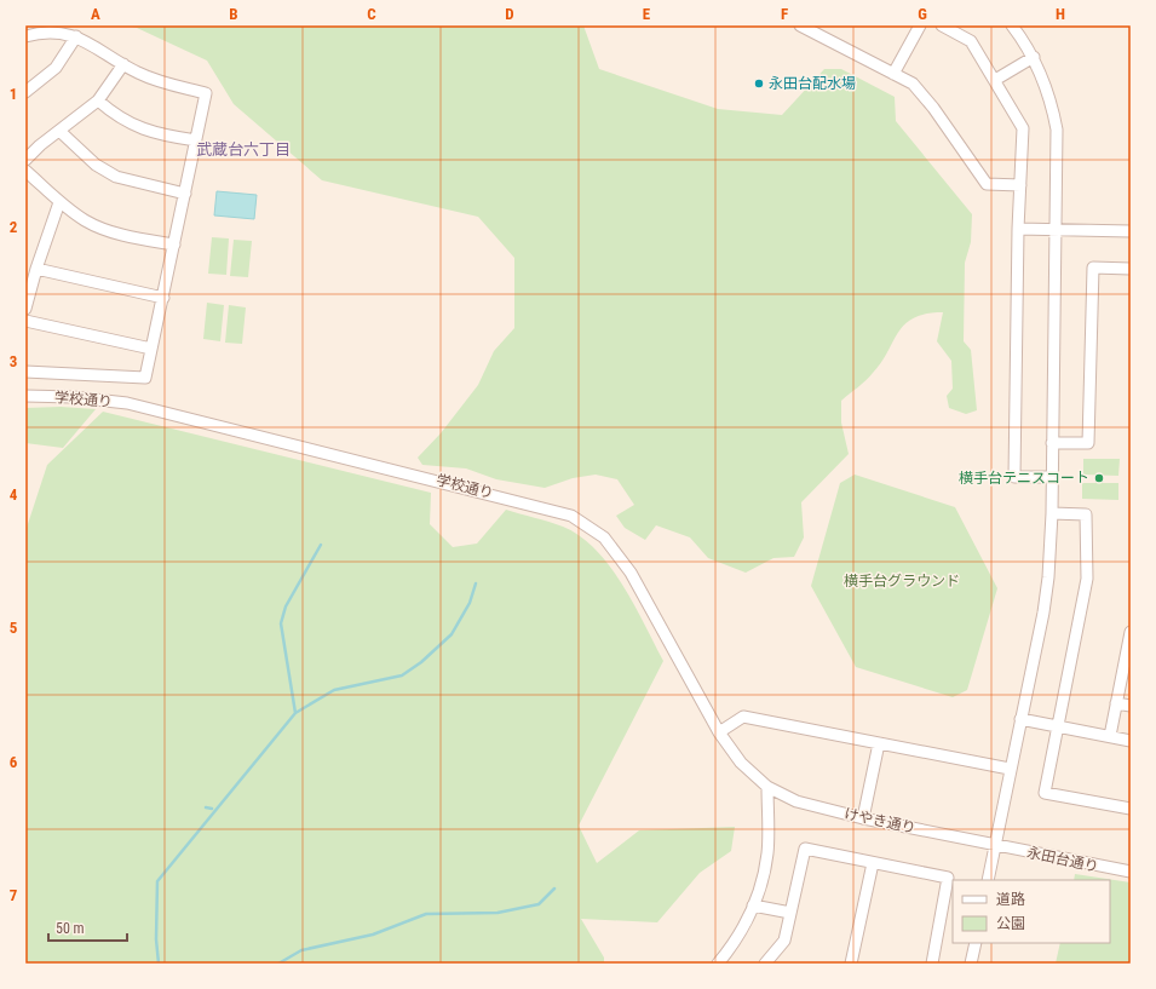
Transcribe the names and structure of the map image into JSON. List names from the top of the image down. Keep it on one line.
{"streets":{"street":["学校通り","けやき通り","永田台通り"]},"crossings":[["学校通り","けやき通り"],["けやき通り","永田台通り"]],"districts":["武蔵台六丁目"],"parks":["横手台グラウンド"],"places":["永田台配水場","横手台テニスコート"],"legend":["道路","公園"],"scale_bar":"50 m","grid":{"columns":["A","B","C","D","E","F","G","H"],"rows":["1","2","3","4","5","6","7"]}}
